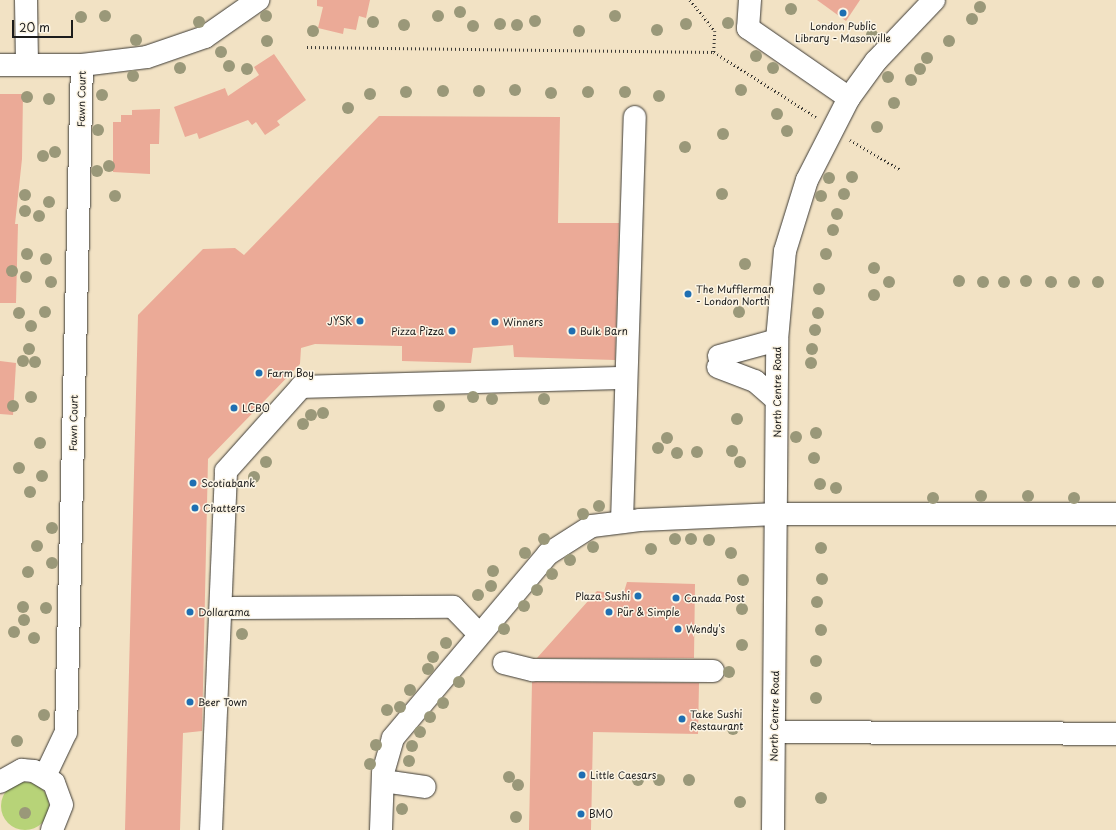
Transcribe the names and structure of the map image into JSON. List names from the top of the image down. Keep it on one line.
{"streets":{"street":["Fawn Court","North Centre Road"]},"places":["London Public Library - Masonville","The Mufflerman - London North","JYSK","Winners","Pizza Pizza","Bulk Barn","Farm Boy","LCBO","Scotiabank","Chatters","Plaza Sushi","Canada Post","Dollarama","Pür & Simple","Wendy's","Beer Town","Take Sushi Restaurant","Little Caesars","BMO"],"scale_bar":"20 m"}
